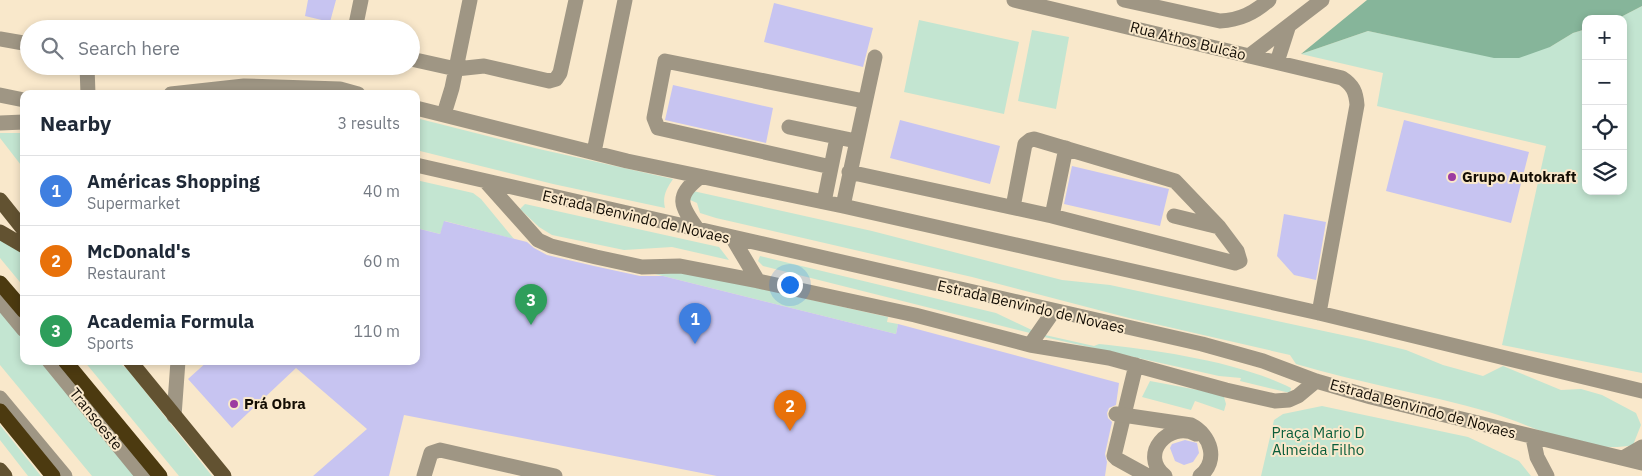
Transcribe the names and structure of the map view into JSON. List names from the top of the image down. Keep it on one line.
{"streets":{"street":["Rua Athos Bulcão","Estrada Benvindo de Novaes","Transoeste"]},"parks":["Praça Mario D Almeida Filho"],"places":["Grupo Autokraft","Prá Obra"],"page":{"map_buttons":["+","−"],"search":"Search here","heading":["Nearby","3 results"],"list":[{"mark":"1","name":"Américas Shopping","note":"Supermarket","value":"40 m"},{"mark":"2","name":"McDonald's","note":"Restaurant","value":"60 m"},{"mark":"3","name":"Academia Formula","note":"Sports","value":"110 m"}],"pins":["3","1","2"]}}
